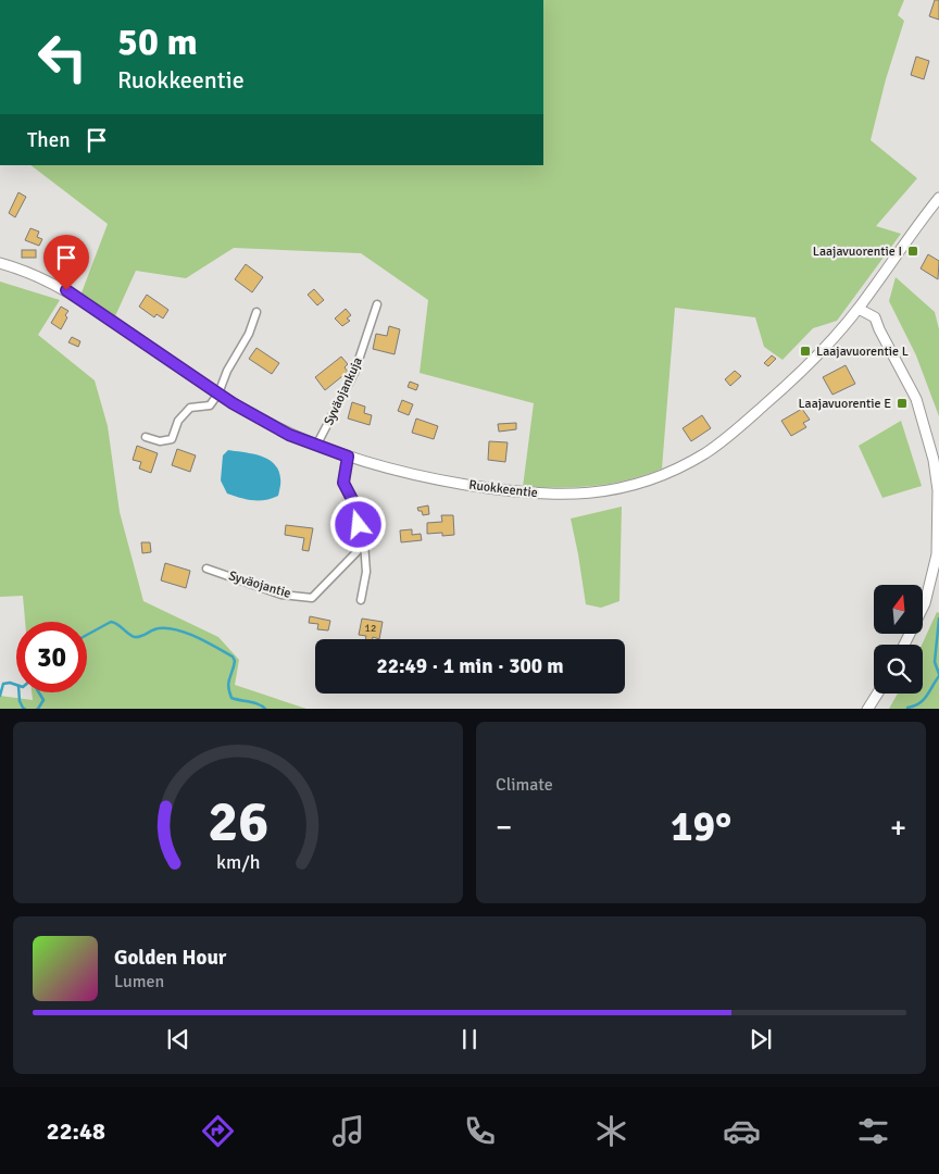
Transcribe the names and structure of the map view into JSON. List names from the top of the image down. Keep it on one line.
{"streets":{"street":["Syväojankuja","Ruokkeentie","Syväojantie"]},"crossings":[["Syväojankuja","Ruokkeentie"]],"places":{"transit":["Laajavuorentie I","Laajavuorentie L","Laajavuorentie E"]},"house_numbers":["12"],"north":"top","page":{"turn":["50 m","Ruokkeentie"],"then":"Then","limit":"30","trip":"22:49 · 1 min · 300 m","tile":"Climate","heat":["−","19°","+"],"song":["Golden Hour","Lumen"],"tabs":"22:48","gauge":["26","km/h"]}}
